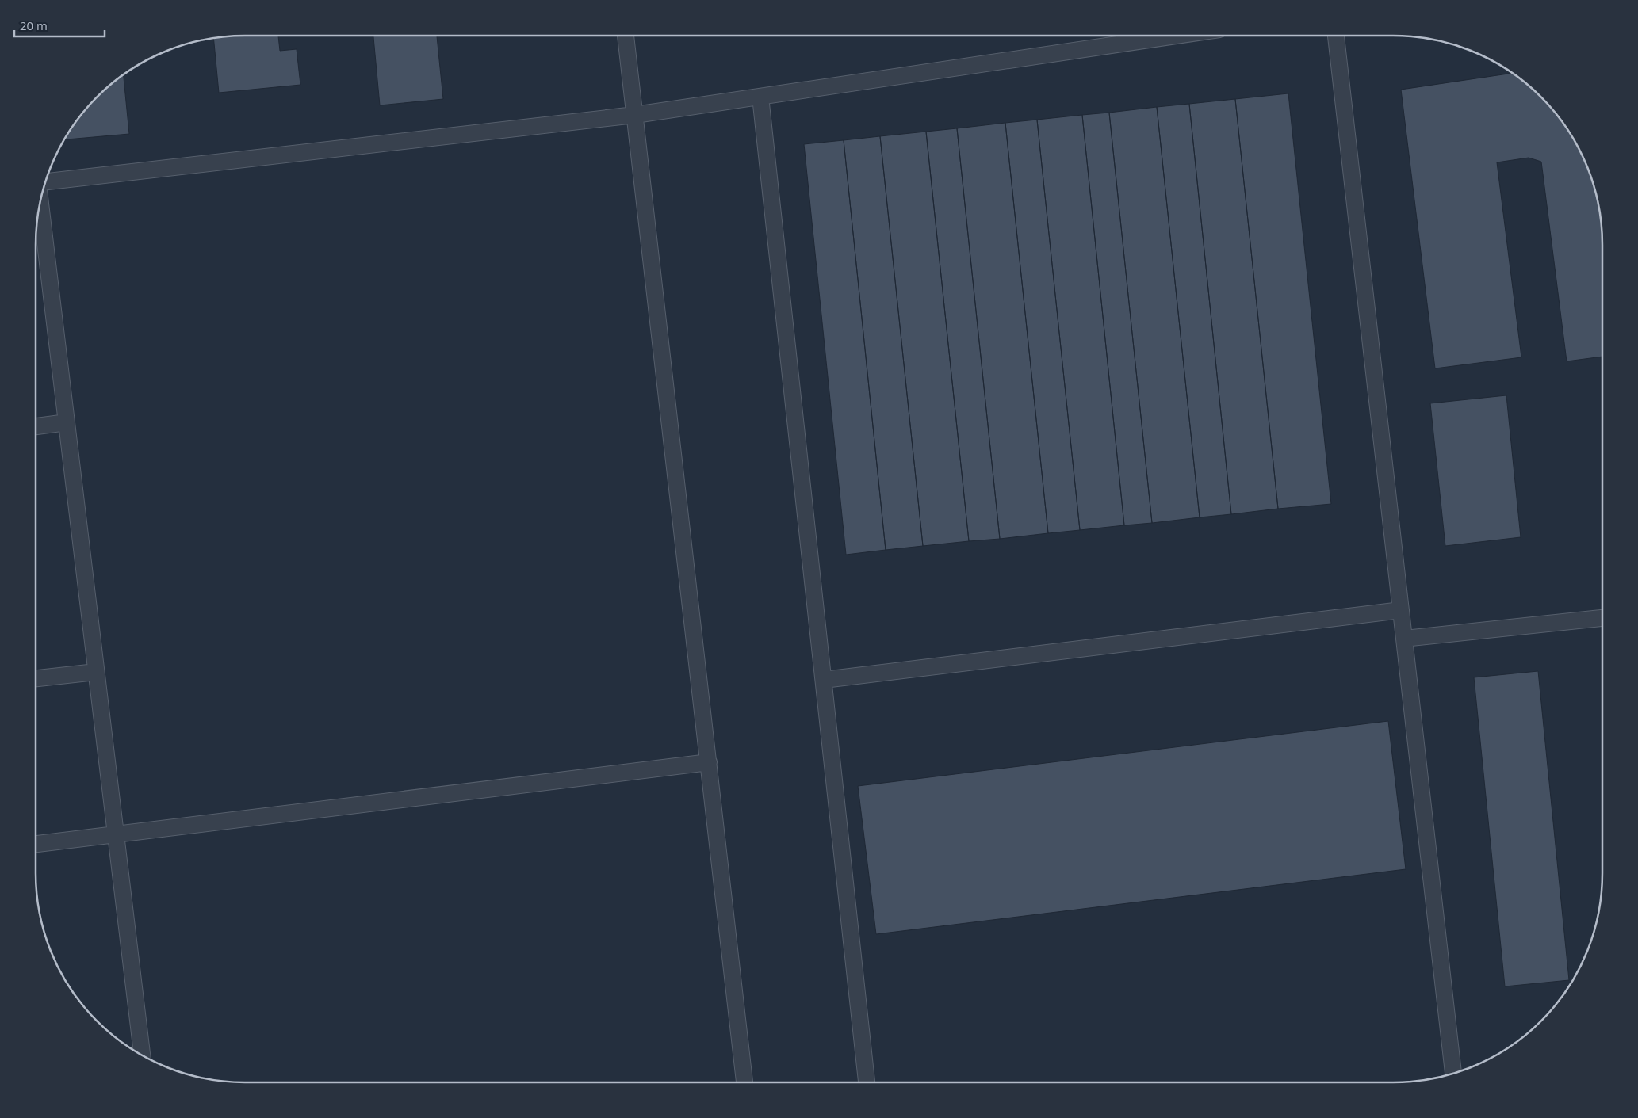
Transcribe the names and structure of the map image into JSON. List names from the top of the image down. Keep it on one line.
{"scale_bar":"20 m"}
